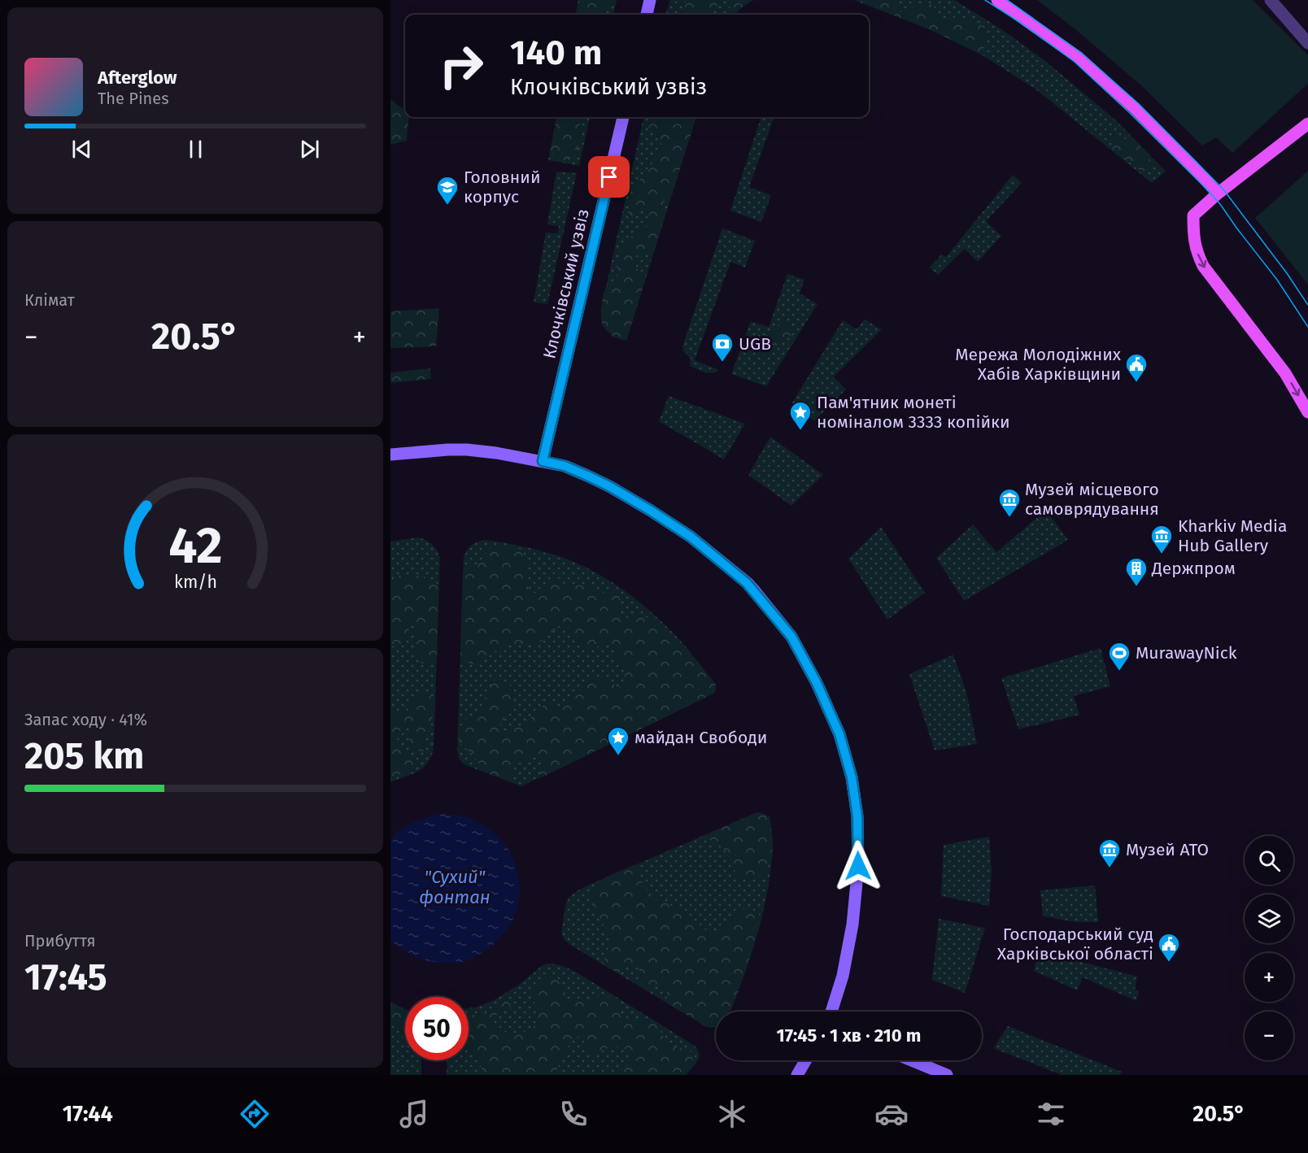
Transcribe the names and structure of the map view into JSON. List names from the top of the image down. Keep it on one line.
{"streets":{"main road":["Клочківський узвіз"]},"water":["\"Сухий\" фонтан"],"places":{"school or university":["Головний корпус"],"bank":["UGB"],"public building":["Мережа Молодіжних Хабів Харківщини","Господарський суд Харківської області"],"place":["Пам'ятник монеті номіналом 3333 копійки","майдан Свободи"],"museum":["Музей місцевого самоврядування","Kharkiv Media Hub Gallery","Музей АТО"],"building":["Держпром"],"sports":["MurawayNick"]},"page":{"turn":["140 m","Клочківський узвіз"],"song":["Afterglow","The Pines"],"tile":["Клімат",["Запас ходу · 41%","205 km"],["Прибуття","17:45"]],"heat":["−","20.5°","+"],"map_buttons":["+","−"],"limit":"50","trip":"17:45 · 1 хв · 210 m","tabs":["17:44","20.5°"],"gauge":["42","km/h"]}}
